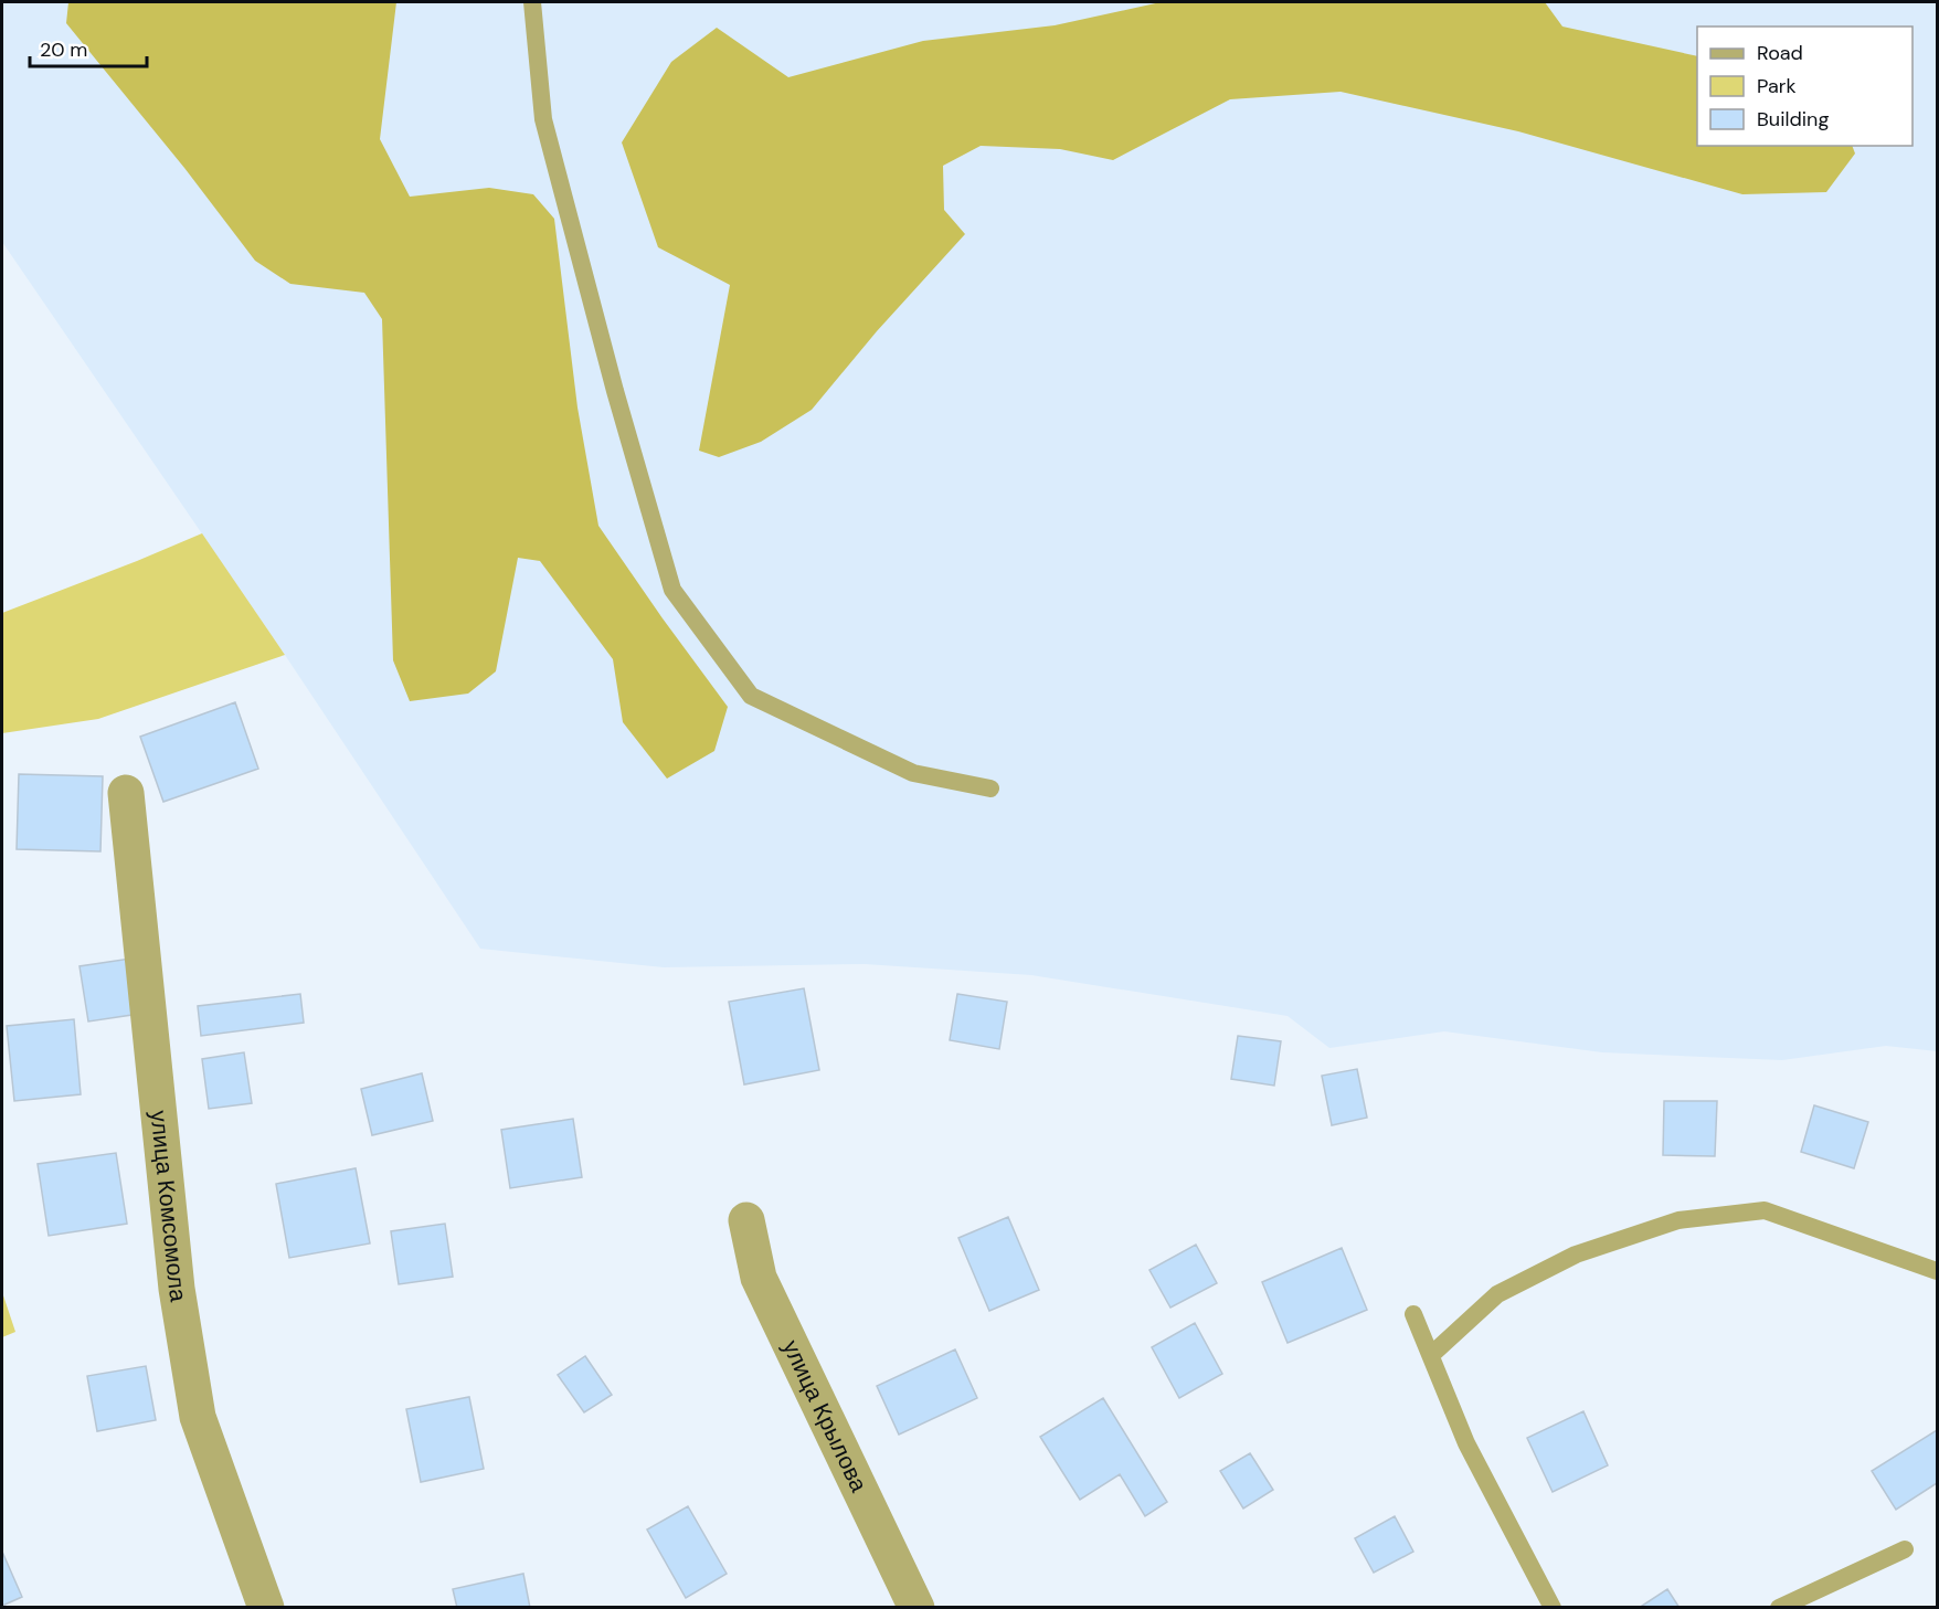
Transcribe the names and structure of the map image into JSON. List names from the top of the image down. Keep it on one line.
{"streets":{"street":["улица Комсомола","улица Крылова"]},"legend":["Road","Park","Building"],"scale_bar":"20 m"}
